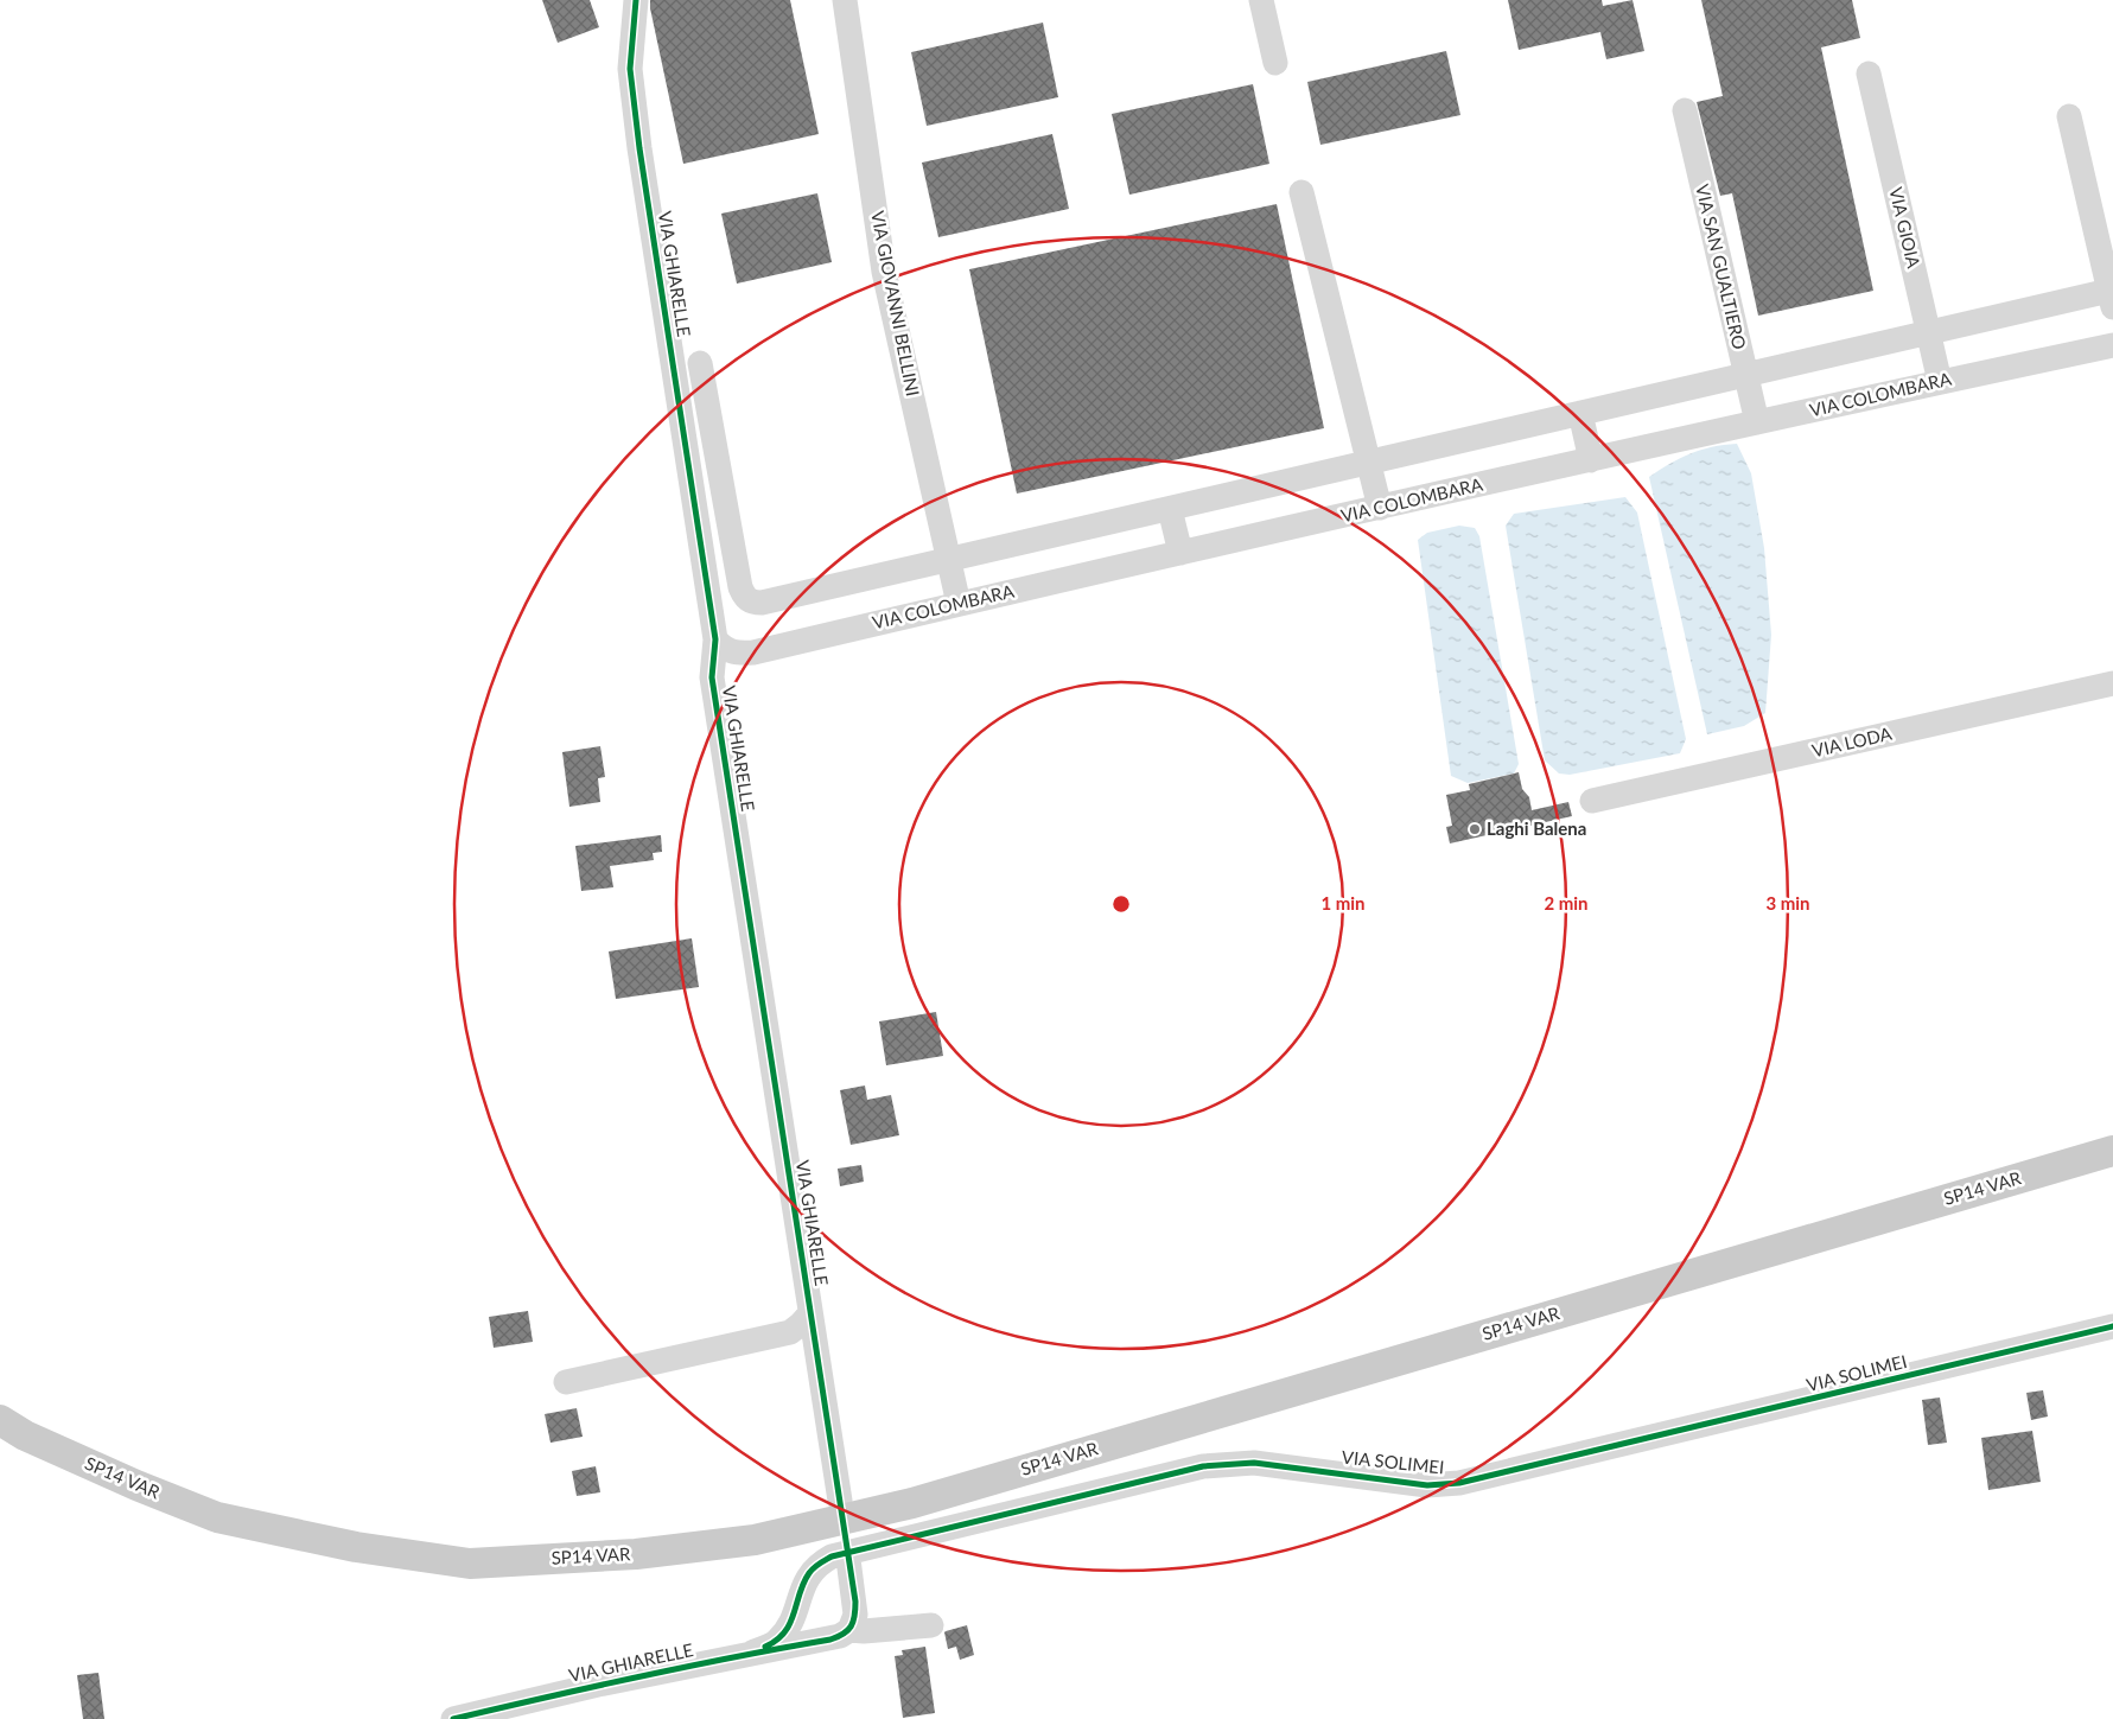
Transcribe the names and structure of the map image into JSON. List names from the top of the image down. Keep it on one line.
{"streets":{"main road":["SP14 VAR"],"street":["VIA GIOIA","VIA SAN GUALTIERO","VIA GHIARELLE","VIA GIOVANNI BELLINI","VIA COLOMBARA","VIA LODA","VIA SOLIMEI"]},"crossings":[["VIA GIOIA","VIA COLOMBARA"],["VIA SAN GUALTIERO","VIA COLOMBARA"],["VIA GHIARELLE","VIA COLOMBARA"],["VIA GHIARELLE","VIA SOLIMEI"],["VIA GIOVANNI BELLINI","VIA COLOMBARA"]],"places":["Laghi Balena"],"rings":["1 min","2 min","3 min"]}
